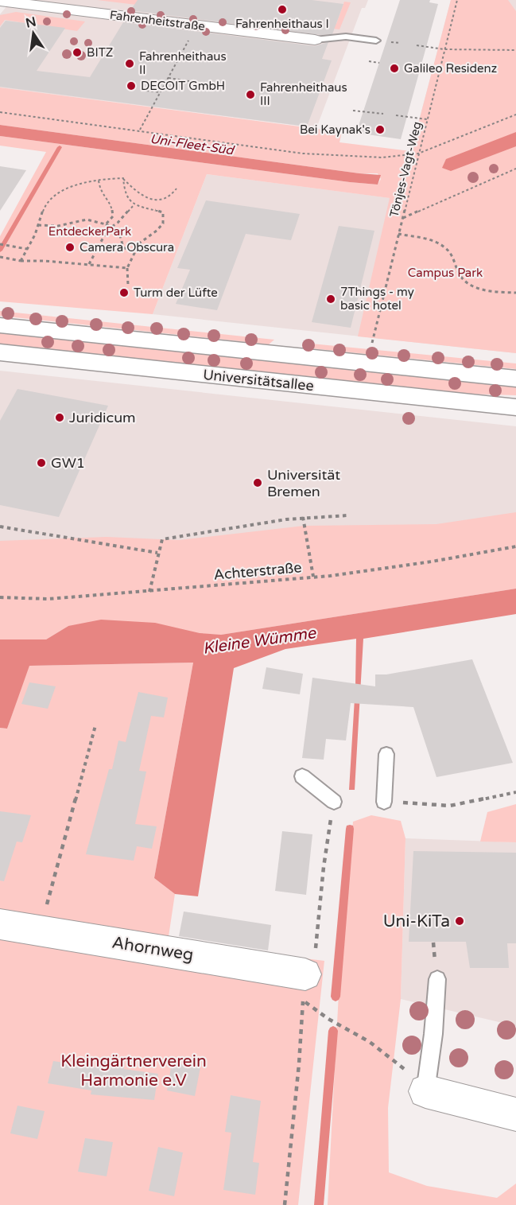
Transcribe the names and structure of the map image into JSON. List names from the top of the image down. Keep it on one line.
{"streets":{"main road":["Universitätsallee"],"street":["Fahrenheitstraße","Ahornweg"],"path":["Tönjes-Vagt-Weg","Achterstraße"]},"water":["Uni-Fleet-Süd","Kleine Wümme"],"parks":["EntdeckerPark","Campus Park","Kleingärtnerverein Harmonie e.V"],"places":["Fahrenheithaus I","BITZ","Fahrenheithaus II","Galileo Residenz","DECOIT GmbH","Fahrenheithaus III","Bei Kaynak's","Camera Obscura","Turm der Lüfte","7Things - my basic hotel","Juridicum","GW1","Universität Bremen","Uni-KiTa"],"north":"top"}
